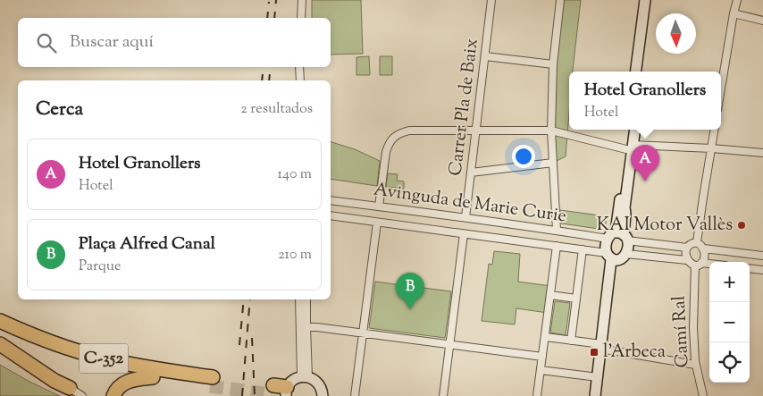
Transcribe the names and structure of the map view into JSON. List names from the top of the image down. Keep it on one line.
{"streets":{"highway":["C-352"],"street":["Carrer Pla de Baix","Avinguda de Marie Curie","Camí Ral"]},"crossings":[["Carrer Pla de Baix","Avinguda de Marie Curie"],["Avinguda de Marie Curie","Camí Ral"]],"places":{"other":["KAI Motor Vallès"],"transit":["l'Arbeca"]},"north":"bottom","page":{"search":"Buscar aquí","popup":["Hotel Granollers","Hotel"],"heading":["Cerca","2 resultados"],"list":[{"mark":"A","name":"Hotel Granollers","note":"Hotel","value":"140 m"},{"mark":"B","name":"Plaça Alfred Canal","note":"Parque","value":"210 m"}],"pins":["A","B"],"map_buttons":["+","−"]}}
